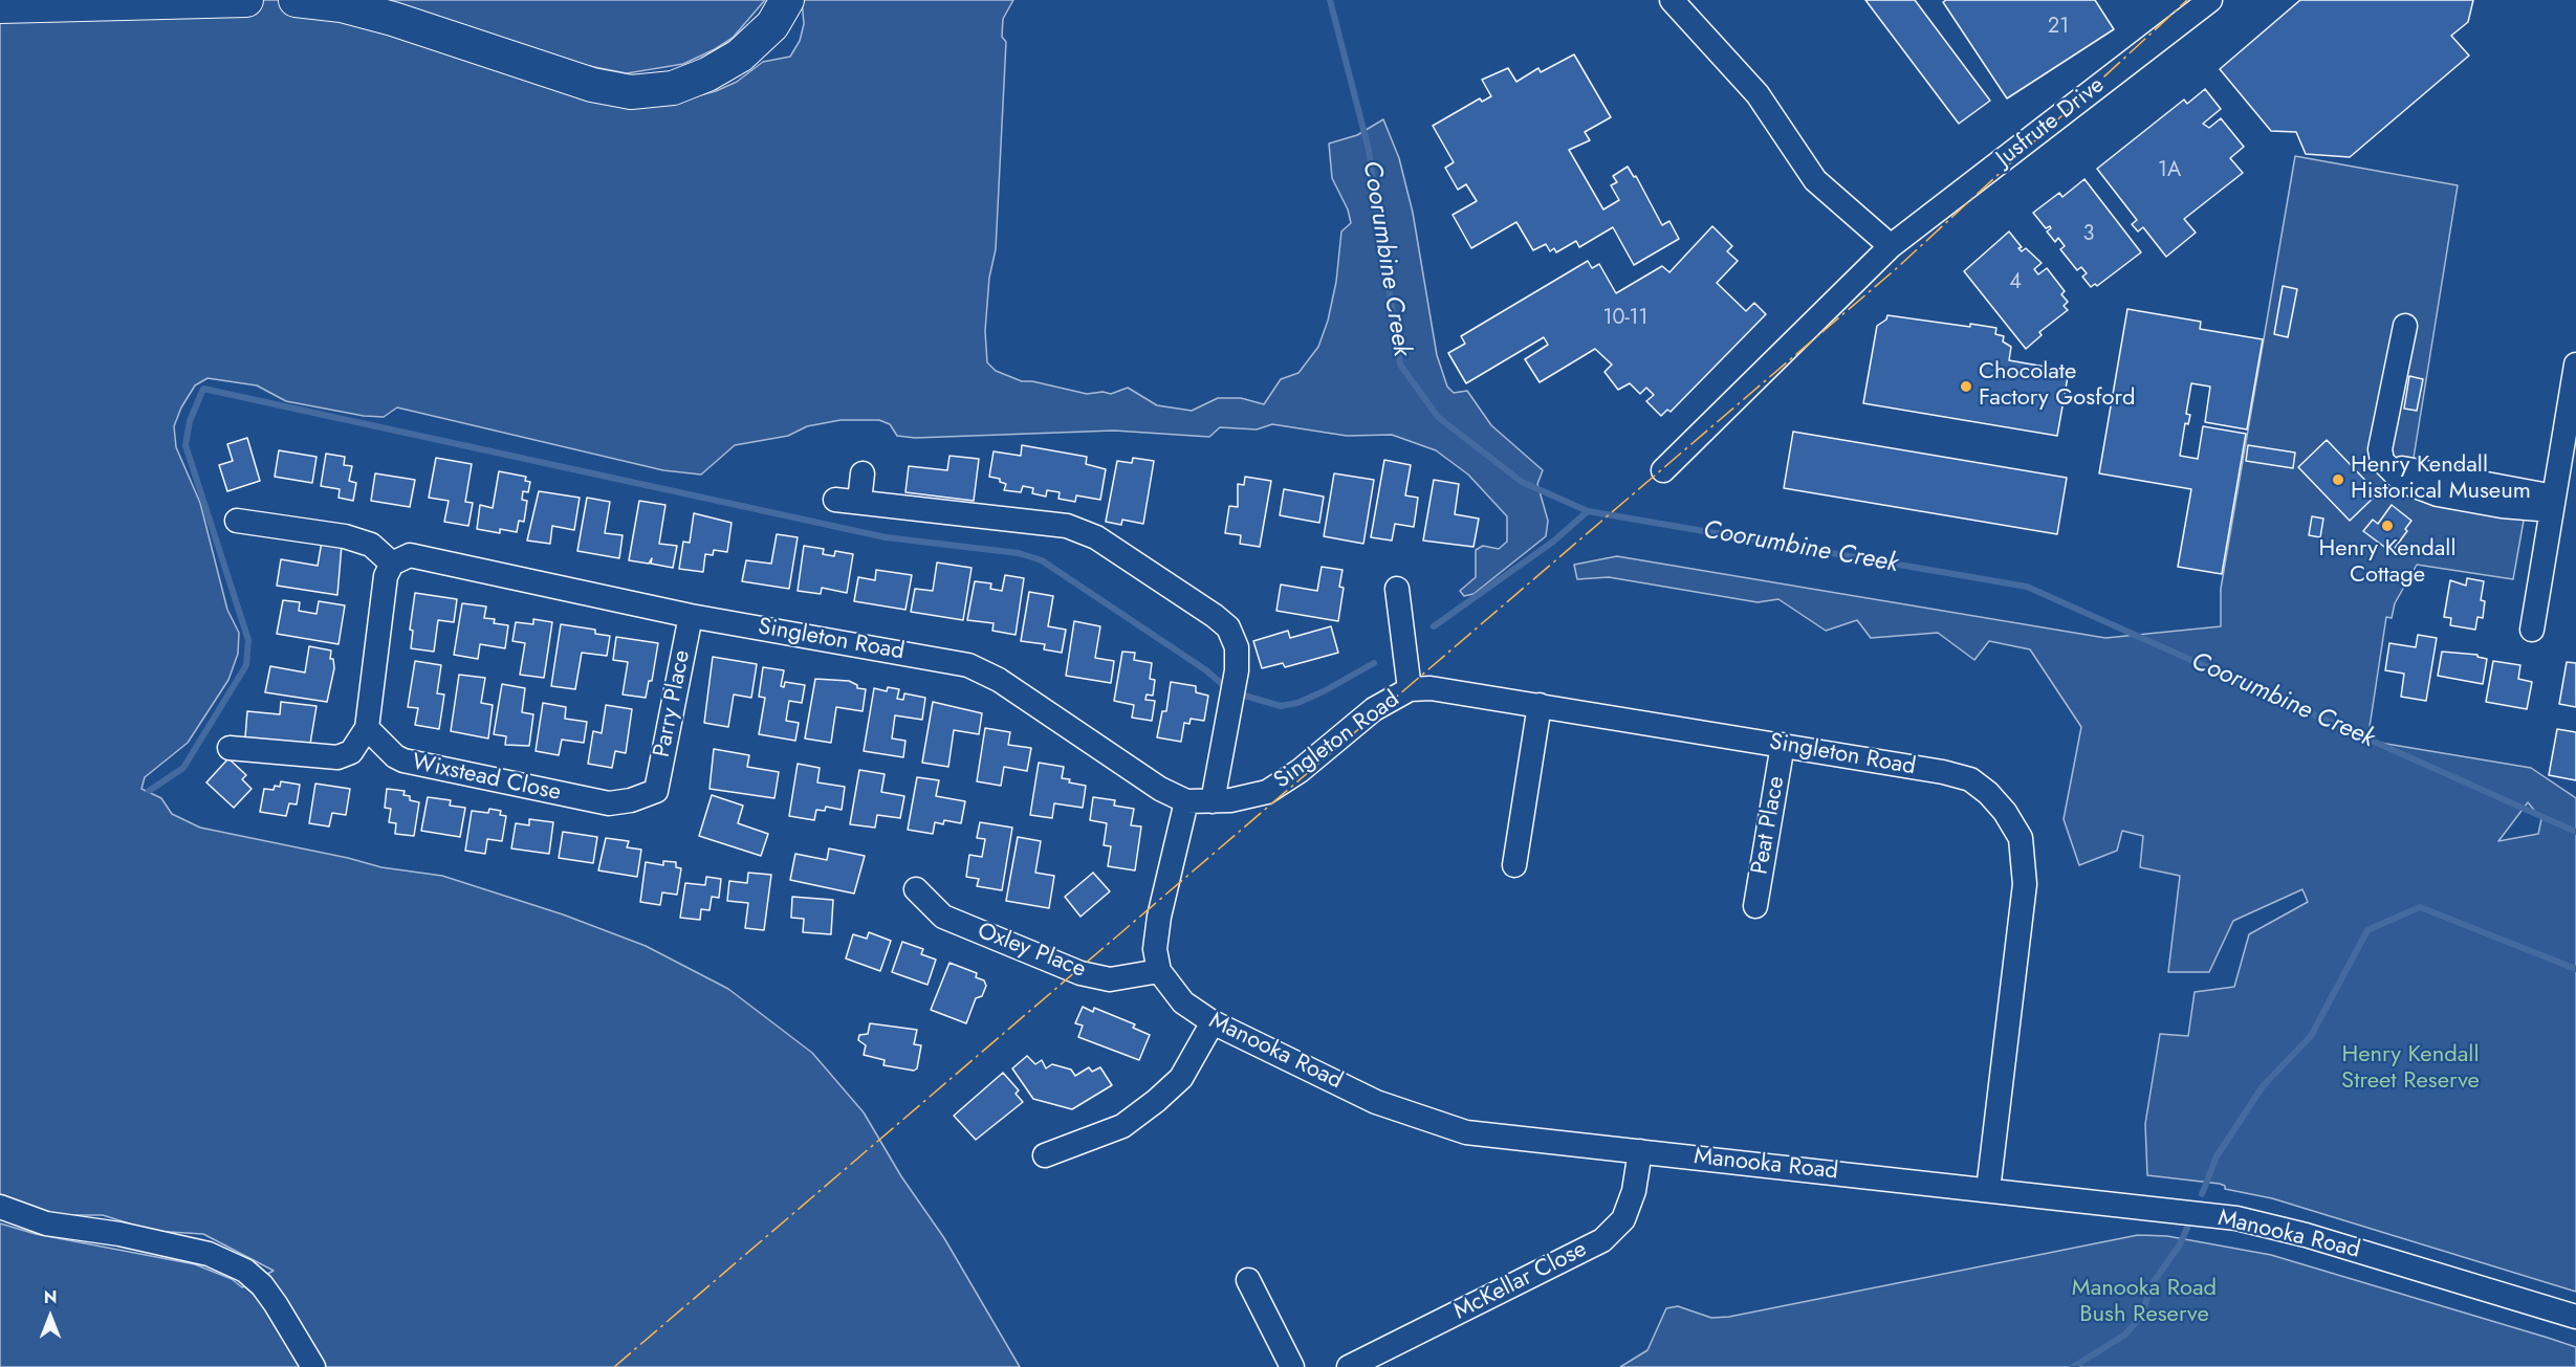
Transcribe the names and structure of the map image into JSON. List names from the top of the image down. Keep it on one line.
{"streets":{"street":["Jusfrute Drive","Singleton Road","Parry Place","Wixstead Close","Peat Place","Oxley Place","Manooka Road","McKellar Close"]},"crossings":[["Singleton Road","Parry Place"],["Singleton Road","Peat Place"],["Singleton Road","Manooka Road"],["Parry Place","Wixstead Close"],["Oxley Place","Manooka Road"],["Manooka Road","McKellar Close"]],"water":["Coorumbine Creek"],"parks":["Henry Kendall Street Reserve","Manooka Road Bush Reserve"],"places":["Chocolate Factory Gosford","Henry Kendall Historical Museum","Henry Kendall Cottage"],"house_numbers":["21","1A","3","4","10-11"],"north":"top"}
